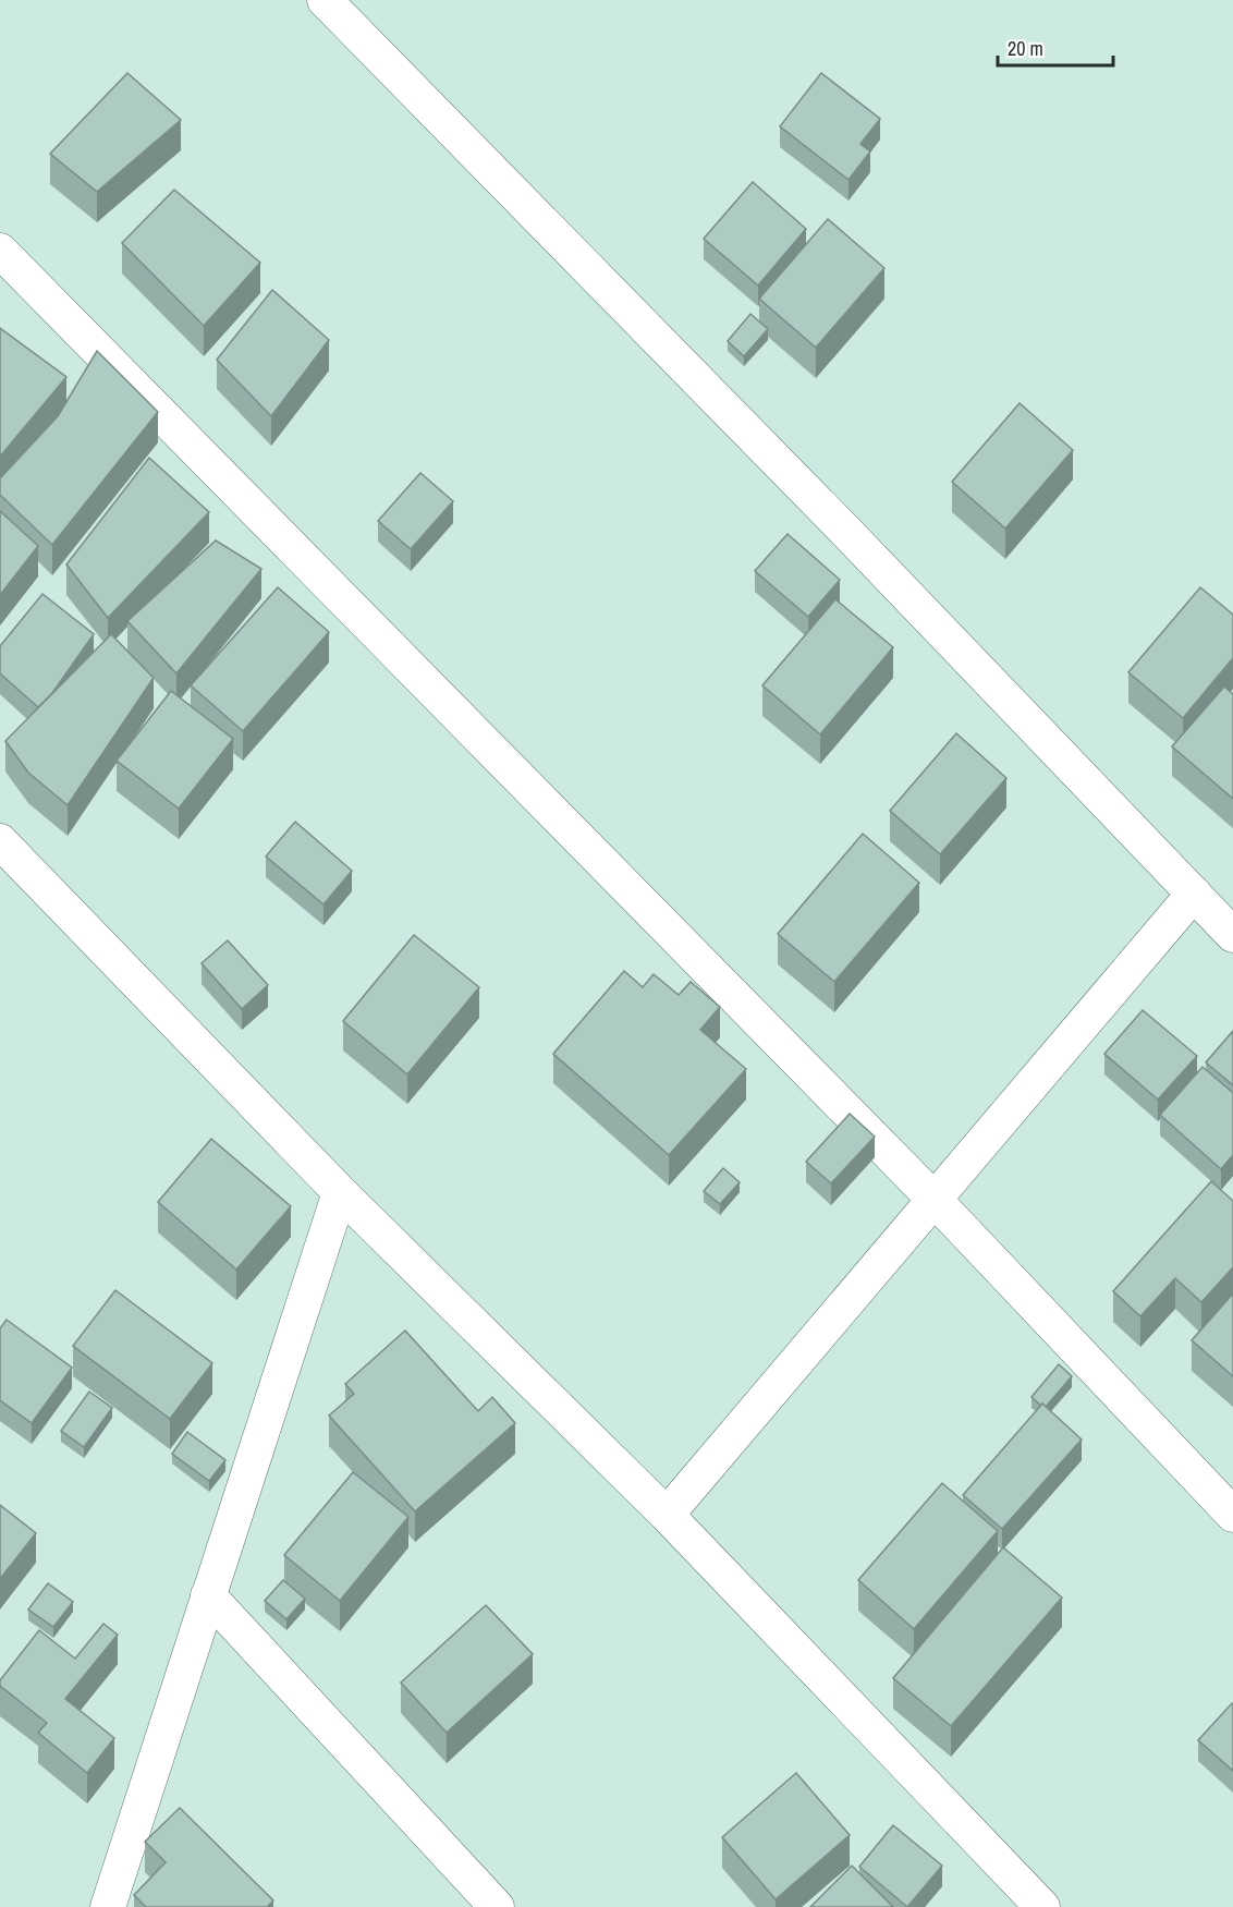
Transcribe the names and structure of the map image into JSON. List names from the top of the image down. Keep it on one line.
{"scale_bar":"20 m"}
